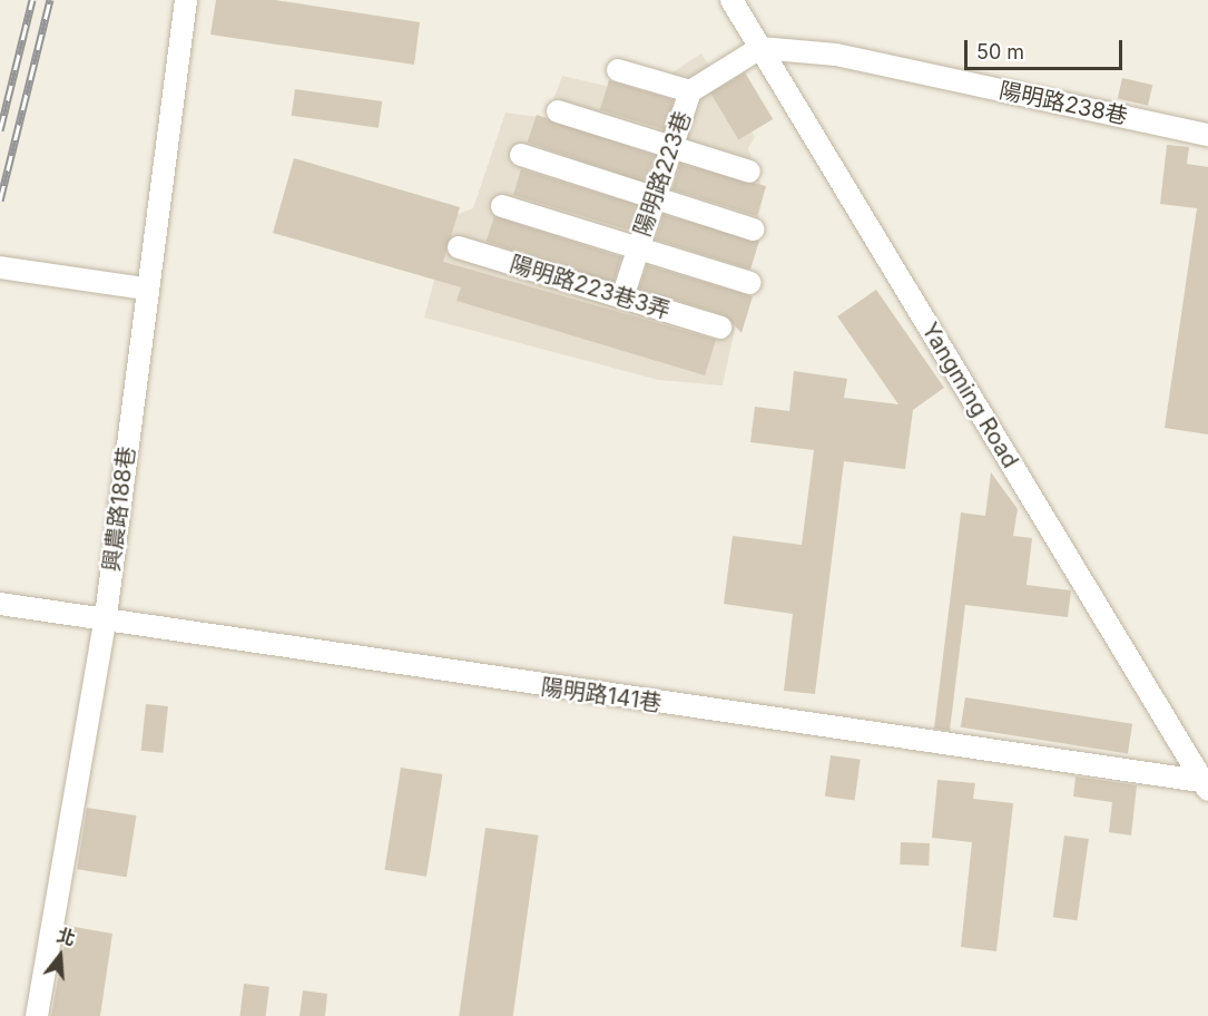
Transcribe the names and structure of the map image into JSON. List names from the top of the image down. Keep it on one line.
{"streets":{"street":["陽明路238巷","陽明路223巷","陽明路223巷3弄","Yangming Road","興農路188巷","陽明路141巷"]},"crossings":[["陽明路238巷","陽明路223巷"],["陽明路238巷","Yangming Road"],["陽明路223巷","陽明路223巷3弄"],["陽明路223巷","Yangming Road"],["Yangming Road","陽明路141巷"],["興農路188巷","陽明路141巷"]],"scale_bar":"50 m","north":"top"}
